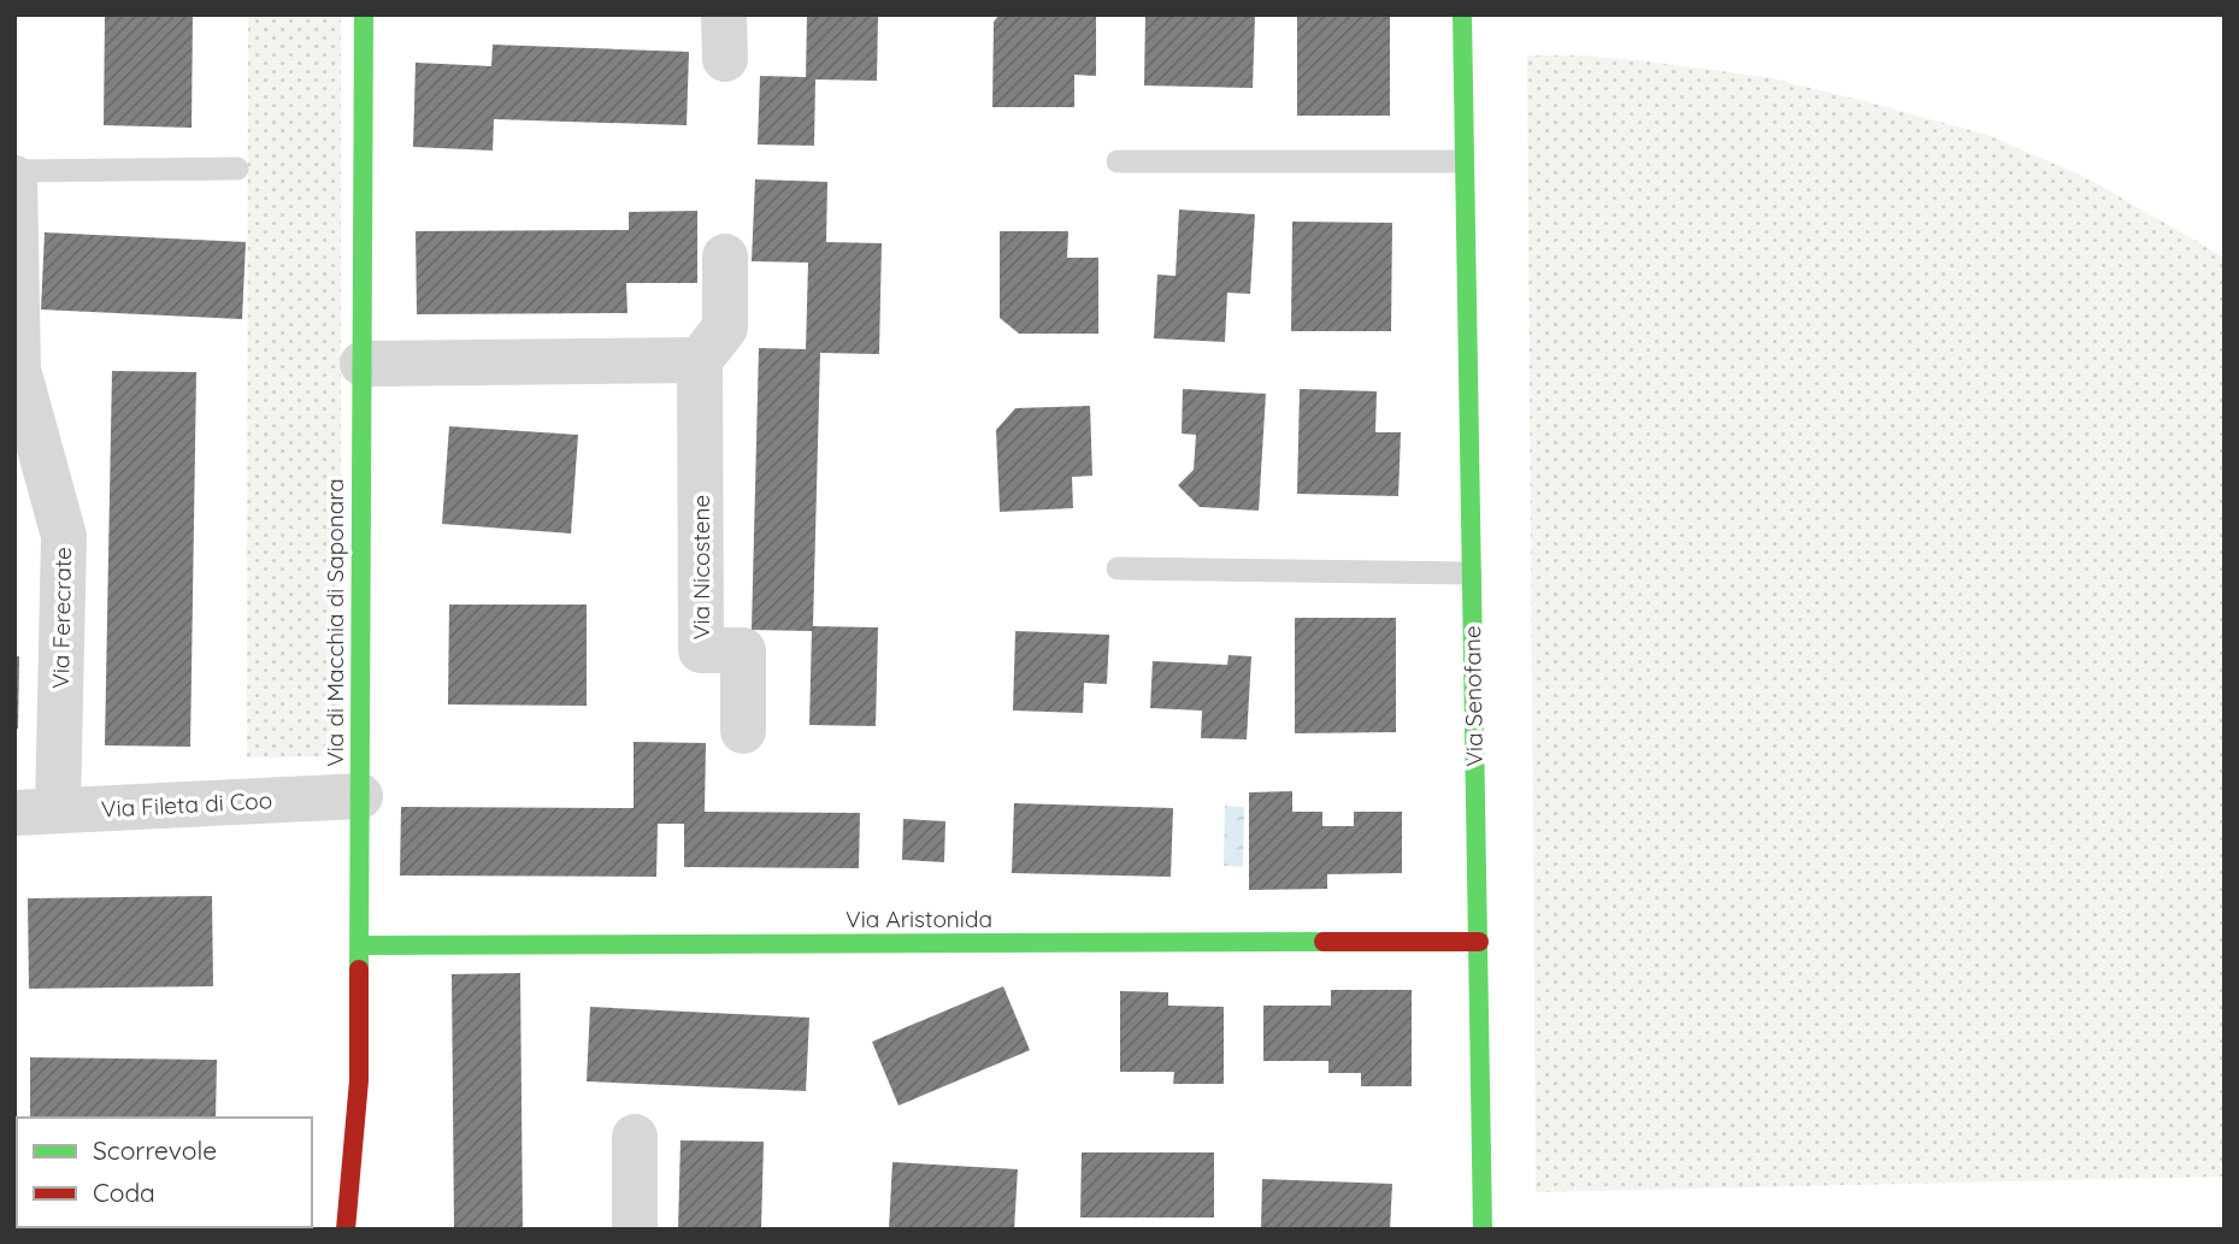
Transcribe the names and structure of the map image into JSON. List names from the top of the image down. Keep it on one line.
{"streets":{"street":["Via Nicostene","Via Ferecrate","Via di Macchia di Saponara","Via Senofane","Via Fileta di Coo","Via Aristonida"]},"crossings":[["Via Ferecrate","Via Fileta di Coo"],["Via di Macchia di Saponara","Via Fileta di Coo"],["Via di Macchia di Saponara","Via Aristonida"],["Via Senofane","Via Aristonida"]],"legend":["Scorrevole","Coda"]}
